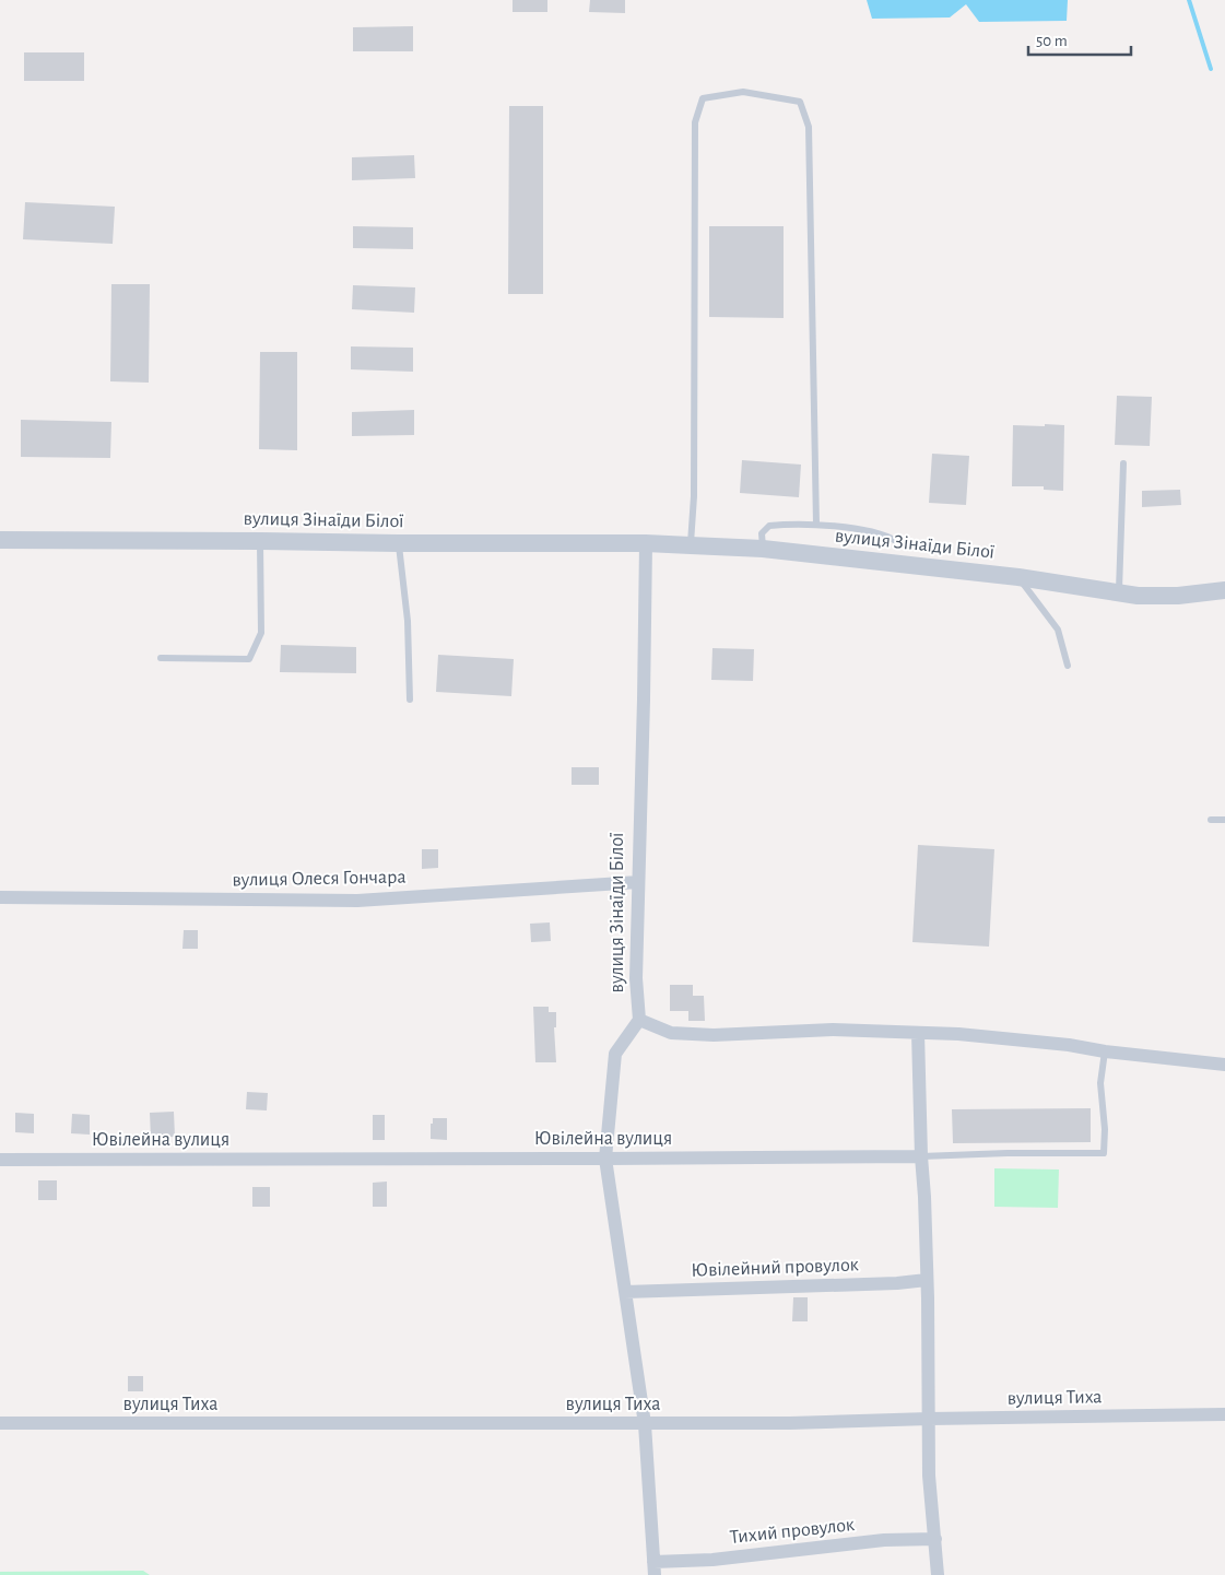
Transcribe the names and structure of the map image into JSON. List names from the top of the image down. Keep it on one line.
{"streets":{"street":["вулиця Зінаїди Білої","вулиця Олеся Гончара","Ювілейна вулиця","Ювілейний провулок","вулиця Тиха","Тихий провулок"]},"crossings":[["вулиця Зінаїди Білої","вулиця Олеся Гончара"]],"scale_bar":"50 m"}
